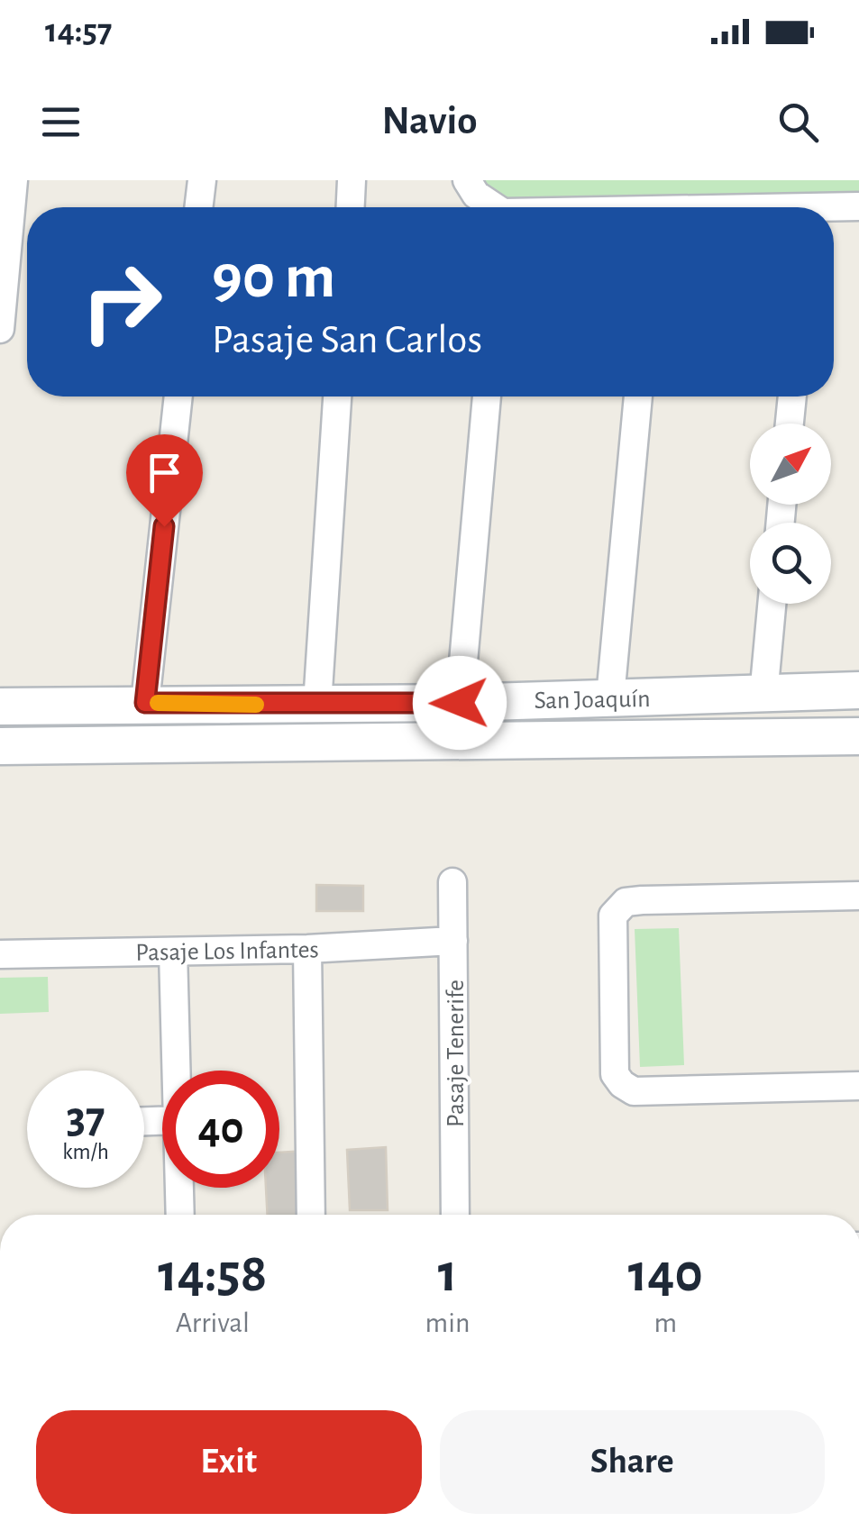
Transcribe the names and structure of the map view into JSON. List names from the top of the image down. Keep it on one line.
{"streets":{"street":["San Joaquín","Pasaje Los Infantes","Pasaje Tenerife"]},"crossings":[["Pasaje Los Infantes","Pasaje Tenerife"]],"north":"top right","page":{"status":"14:57","header":"Navio","turn":["90 m","Pasaje San Carlos"],"speed":"37 km/h","limit":"40","eta":["14:58","Arrival","1","min","140","m"],"buttons":["Exit","Share"]}}
